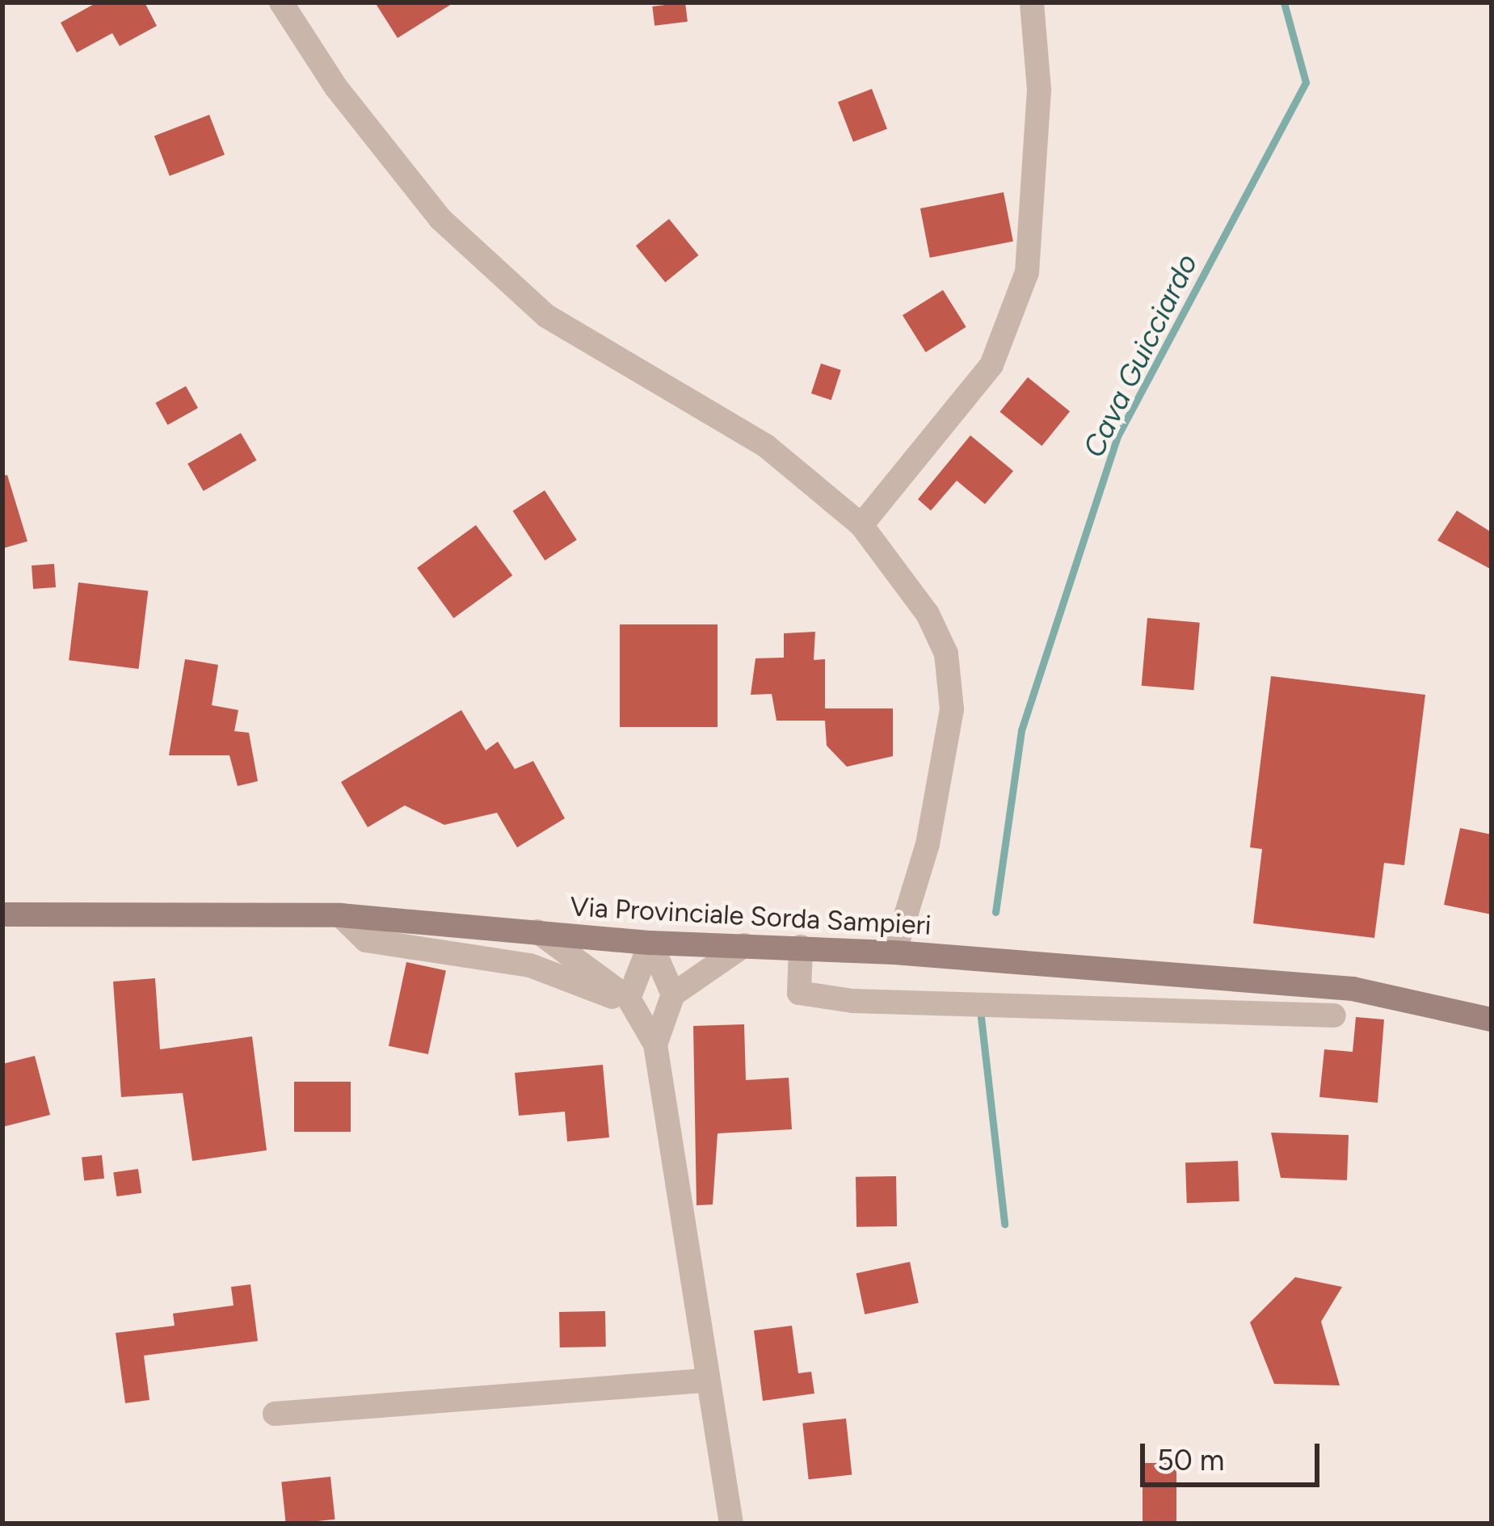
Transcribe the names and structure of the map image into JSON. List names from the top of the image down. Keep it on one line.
{"streets":{"street":["Via Provinciale Sorda Sampieri"]},"water":["Cava Guicciardo"],"scale_bar":"50 m"}
